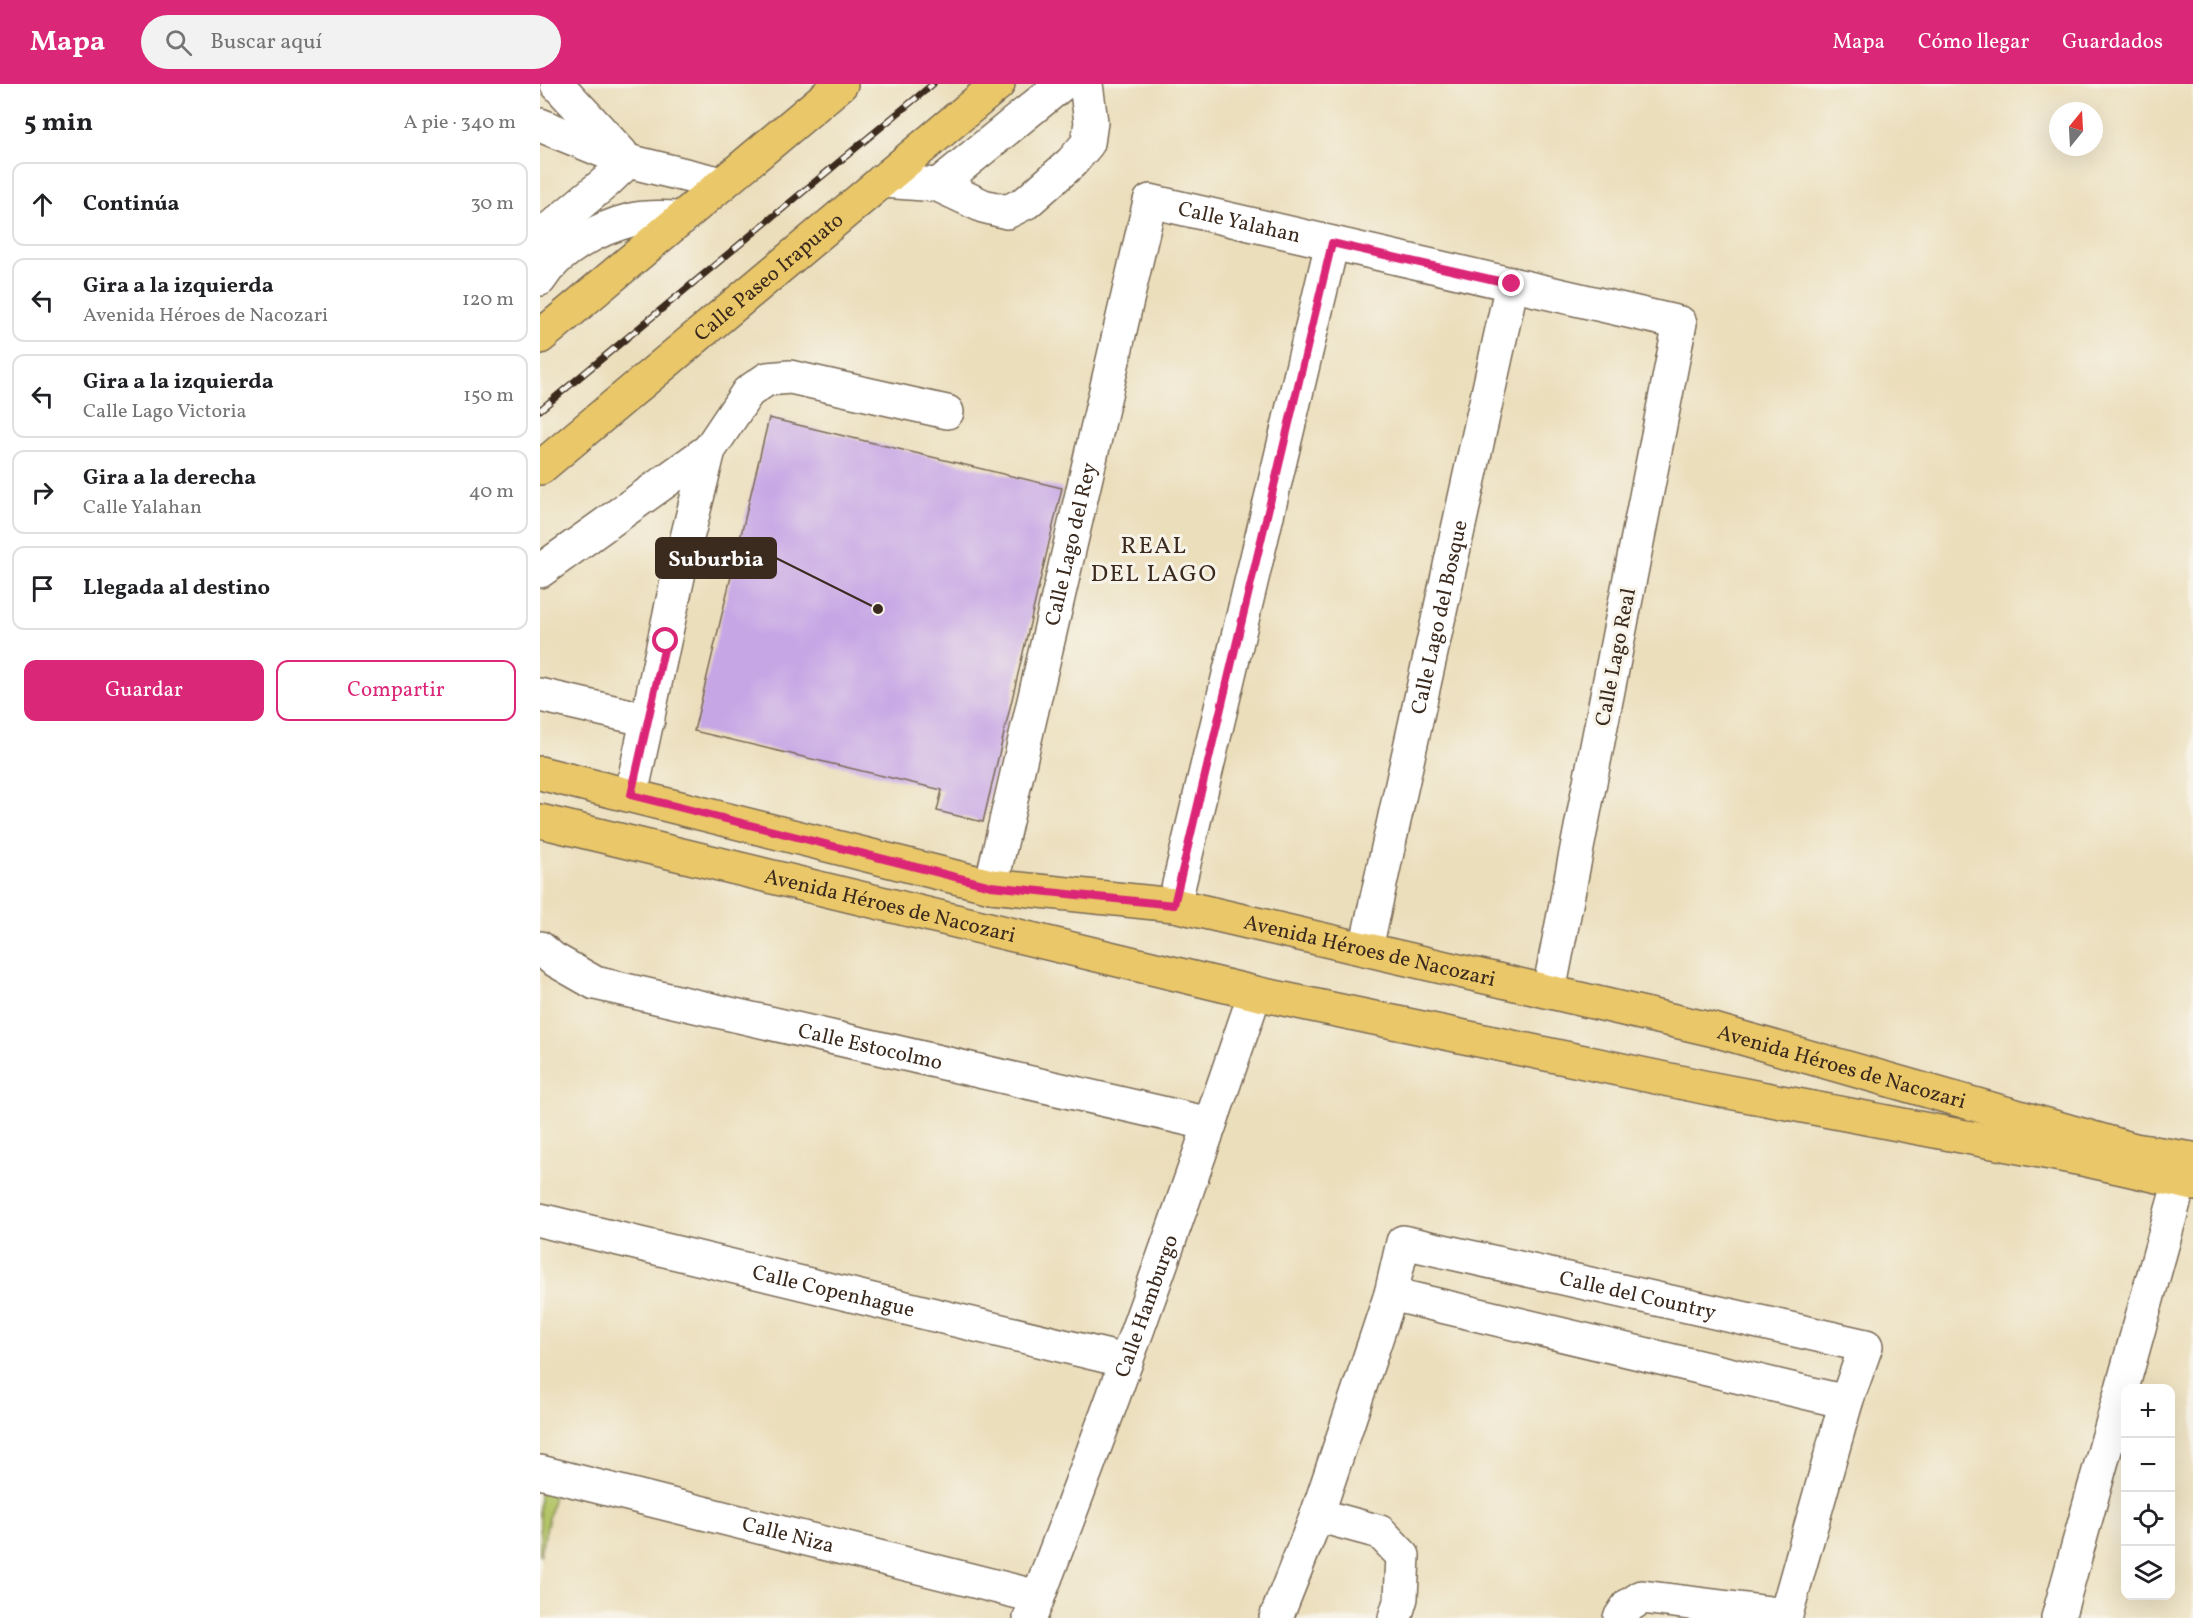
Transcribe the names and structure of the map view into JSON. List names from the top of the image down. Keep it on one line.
{"streets":{"main road":["Calle Paseo Irapuato","Avenida Héroes de Nacozari"],"street":["Calle Yalahan","Calle Lago del Rey","Calle Lago del Bosque","Calle Lago Real","Calle Estocolmo","Calle Copenhague","Calle del Country","Calle Hamburgo","Calle Niza"]},"crossings":[["Calle Yalahan","Calle Lago del Rey"],["Calle Yalahan","Calle Lago del Bosque"],["Calle Yalahan","Calle Lago Real"],["Calle Lago del Rey","Avenida Héroes de Nacozari"],["Calle Lago del Bosque","Avenida Héroes de Nacozari"],["Calle Lago Real","Avenida Héroes de Nacozari"],["Avenida Héroes de Nacozari","Calle Hamburgo"],["Calle Estocolmo","Calle Hamburgo"],["Calle Copenhague","Calle Hamburgo"],["Calle Hamburgo","Calle Niza"]],"districts":["REAL DEL LAGO"],"places":["Suburbia"],"north":"top","page":{"header":"Mapa","search":"Buscar aquí","nav":["Mapa","Cómo llegar","Guardados"],"heading":["5 min","A pie · 340 m"],"list":[["Continúa","30 m"],["Gira a la izquierda","Avenida Héroes de Nacozari","120 m"],["Gira a la izquierda","Calle Lago Victoria","150 m"],["Gira a la derecha","Calle Yalahan","40 m"],"Llegada al destino"],"buttons":["Guardar","Compartir"],"map_buttons":["+","−"]}}
